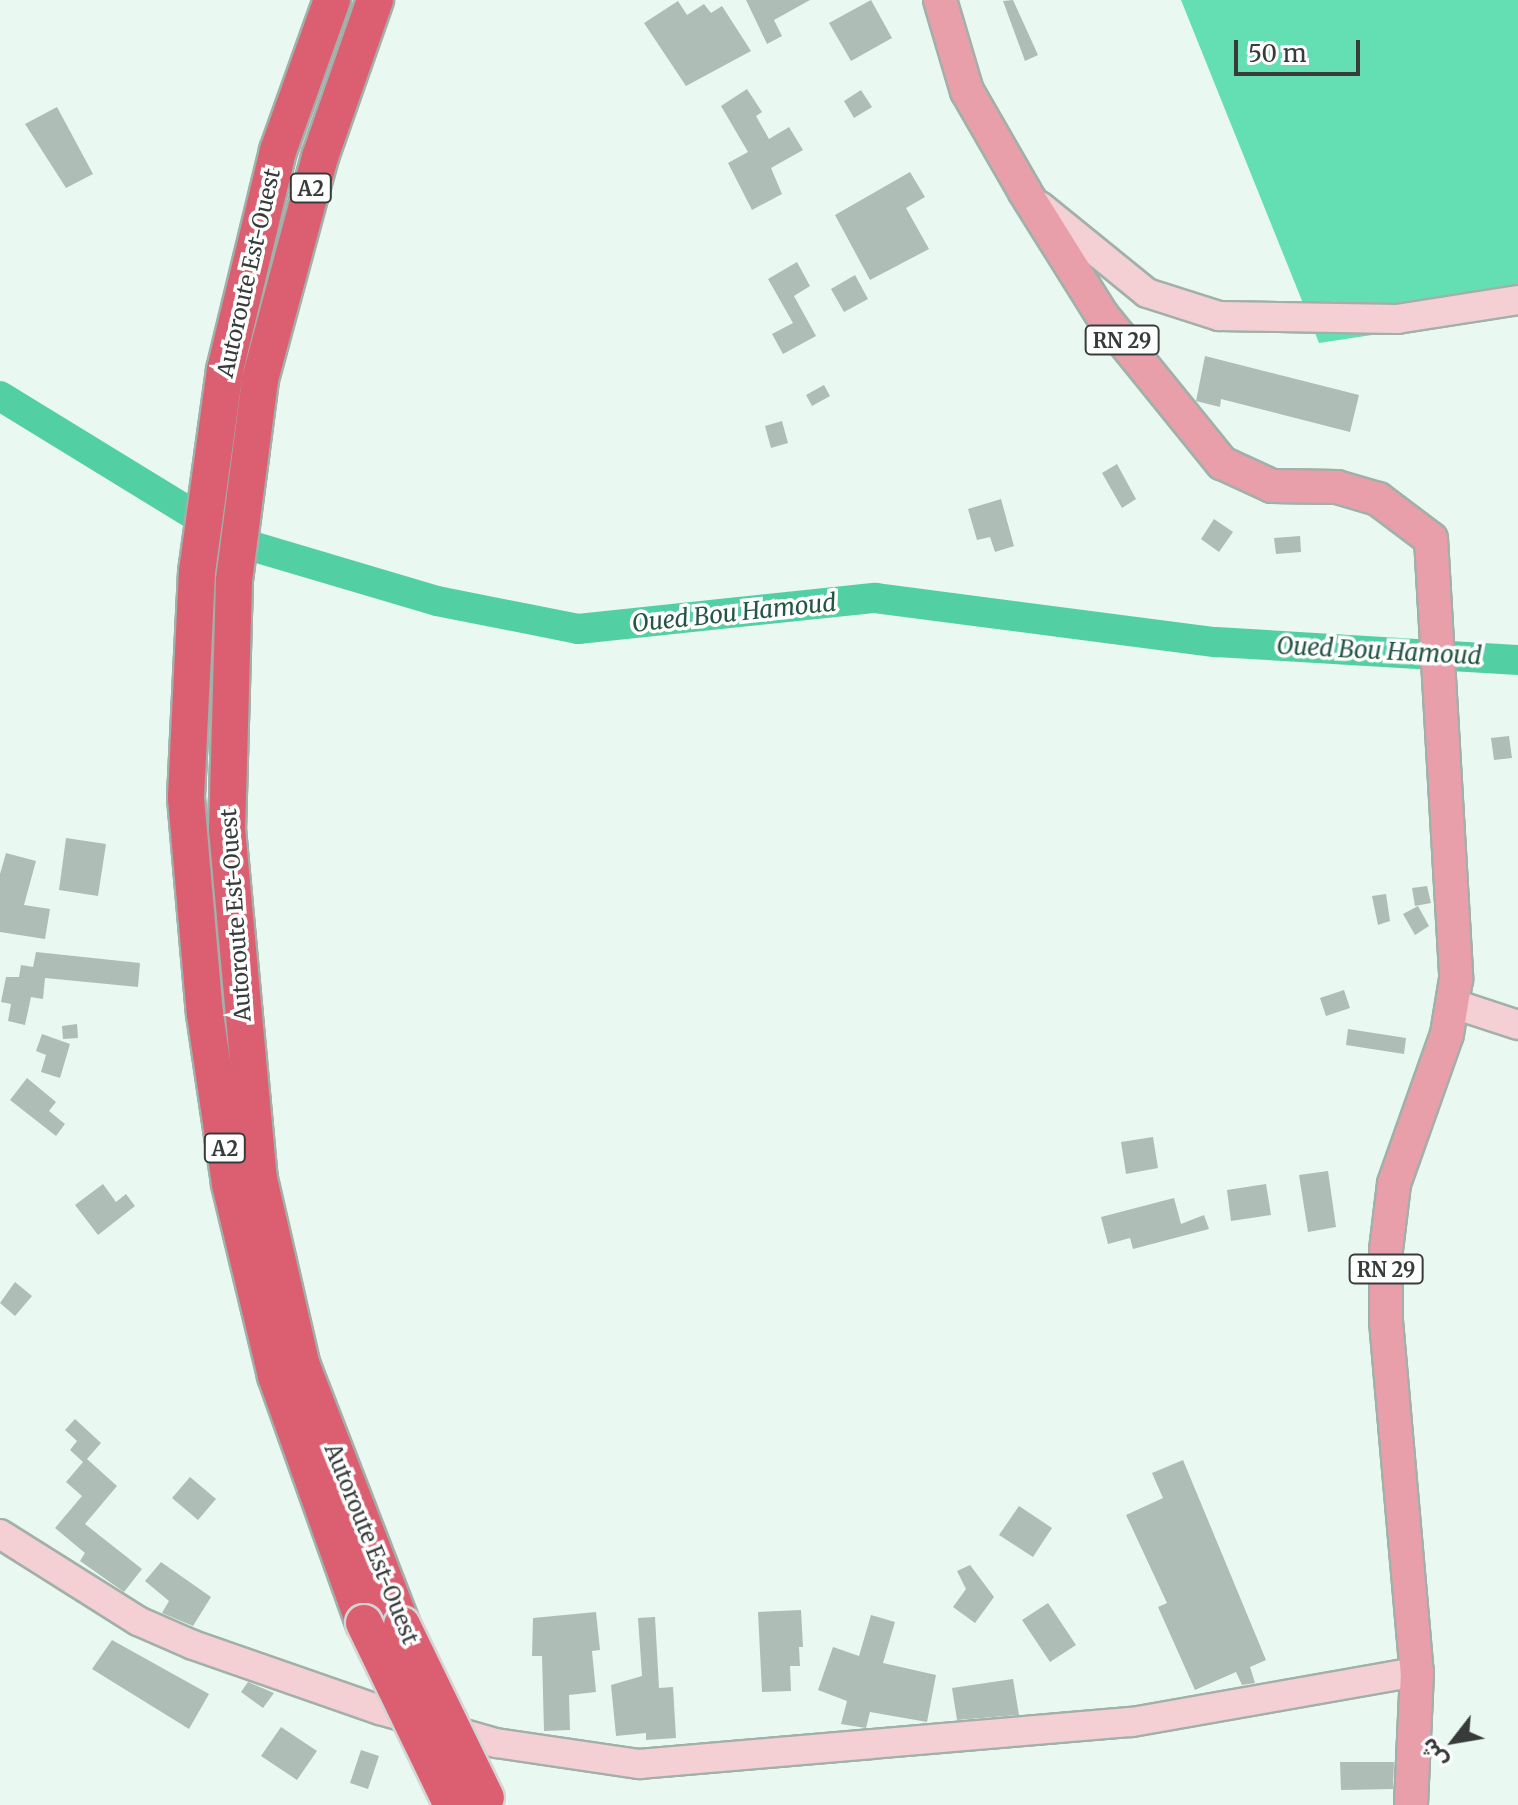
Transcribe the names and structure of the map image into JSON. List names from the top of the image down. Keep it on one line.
{"streets":{"highway":["A2","Autoroute Est-Ouest"],"main road":["RN 29"]},"water":["Oued Bou Hamoud"],"scale_bar":"50 m","north":"bottom left"}
